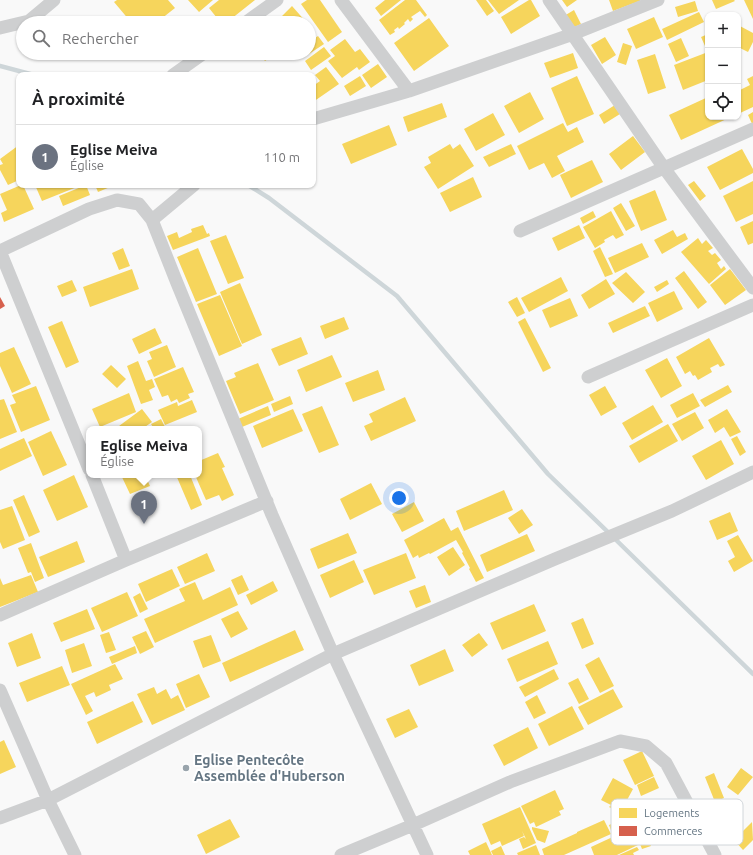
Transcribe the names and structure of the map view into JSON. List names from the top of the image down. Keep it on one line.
{"places":["Eglise Pentecôte Assemblée d'Huberson"],"legend":["Logements","Commerces"],"page":{"map_buttons":["+","−"],"search":"Rechercher","heading":"À proximité","list":[{"mark":"1","name":"Eglise Meiva","note":"Église","value":"110 m"}],"popup":["Eglise Meiva","Église"],"pins":"1"}}
